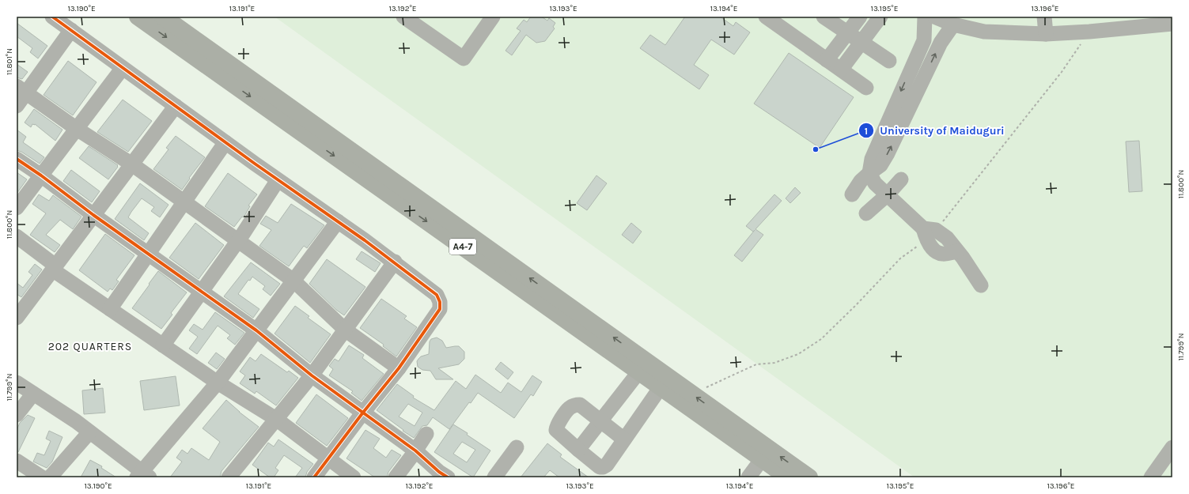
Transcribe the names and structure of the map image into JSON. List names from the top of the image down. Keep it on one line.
{"streets":{"highway":["A4-7"]},"districts":["202 QUARTERS"],"places":["University of Maiduguri"],"coordinates":["13.190°E","13.191°E","13.192°E","13.193°E","13.194°E","13.195°E","13.196°E","11.801°N","11.800°N","11.799°N"]}
